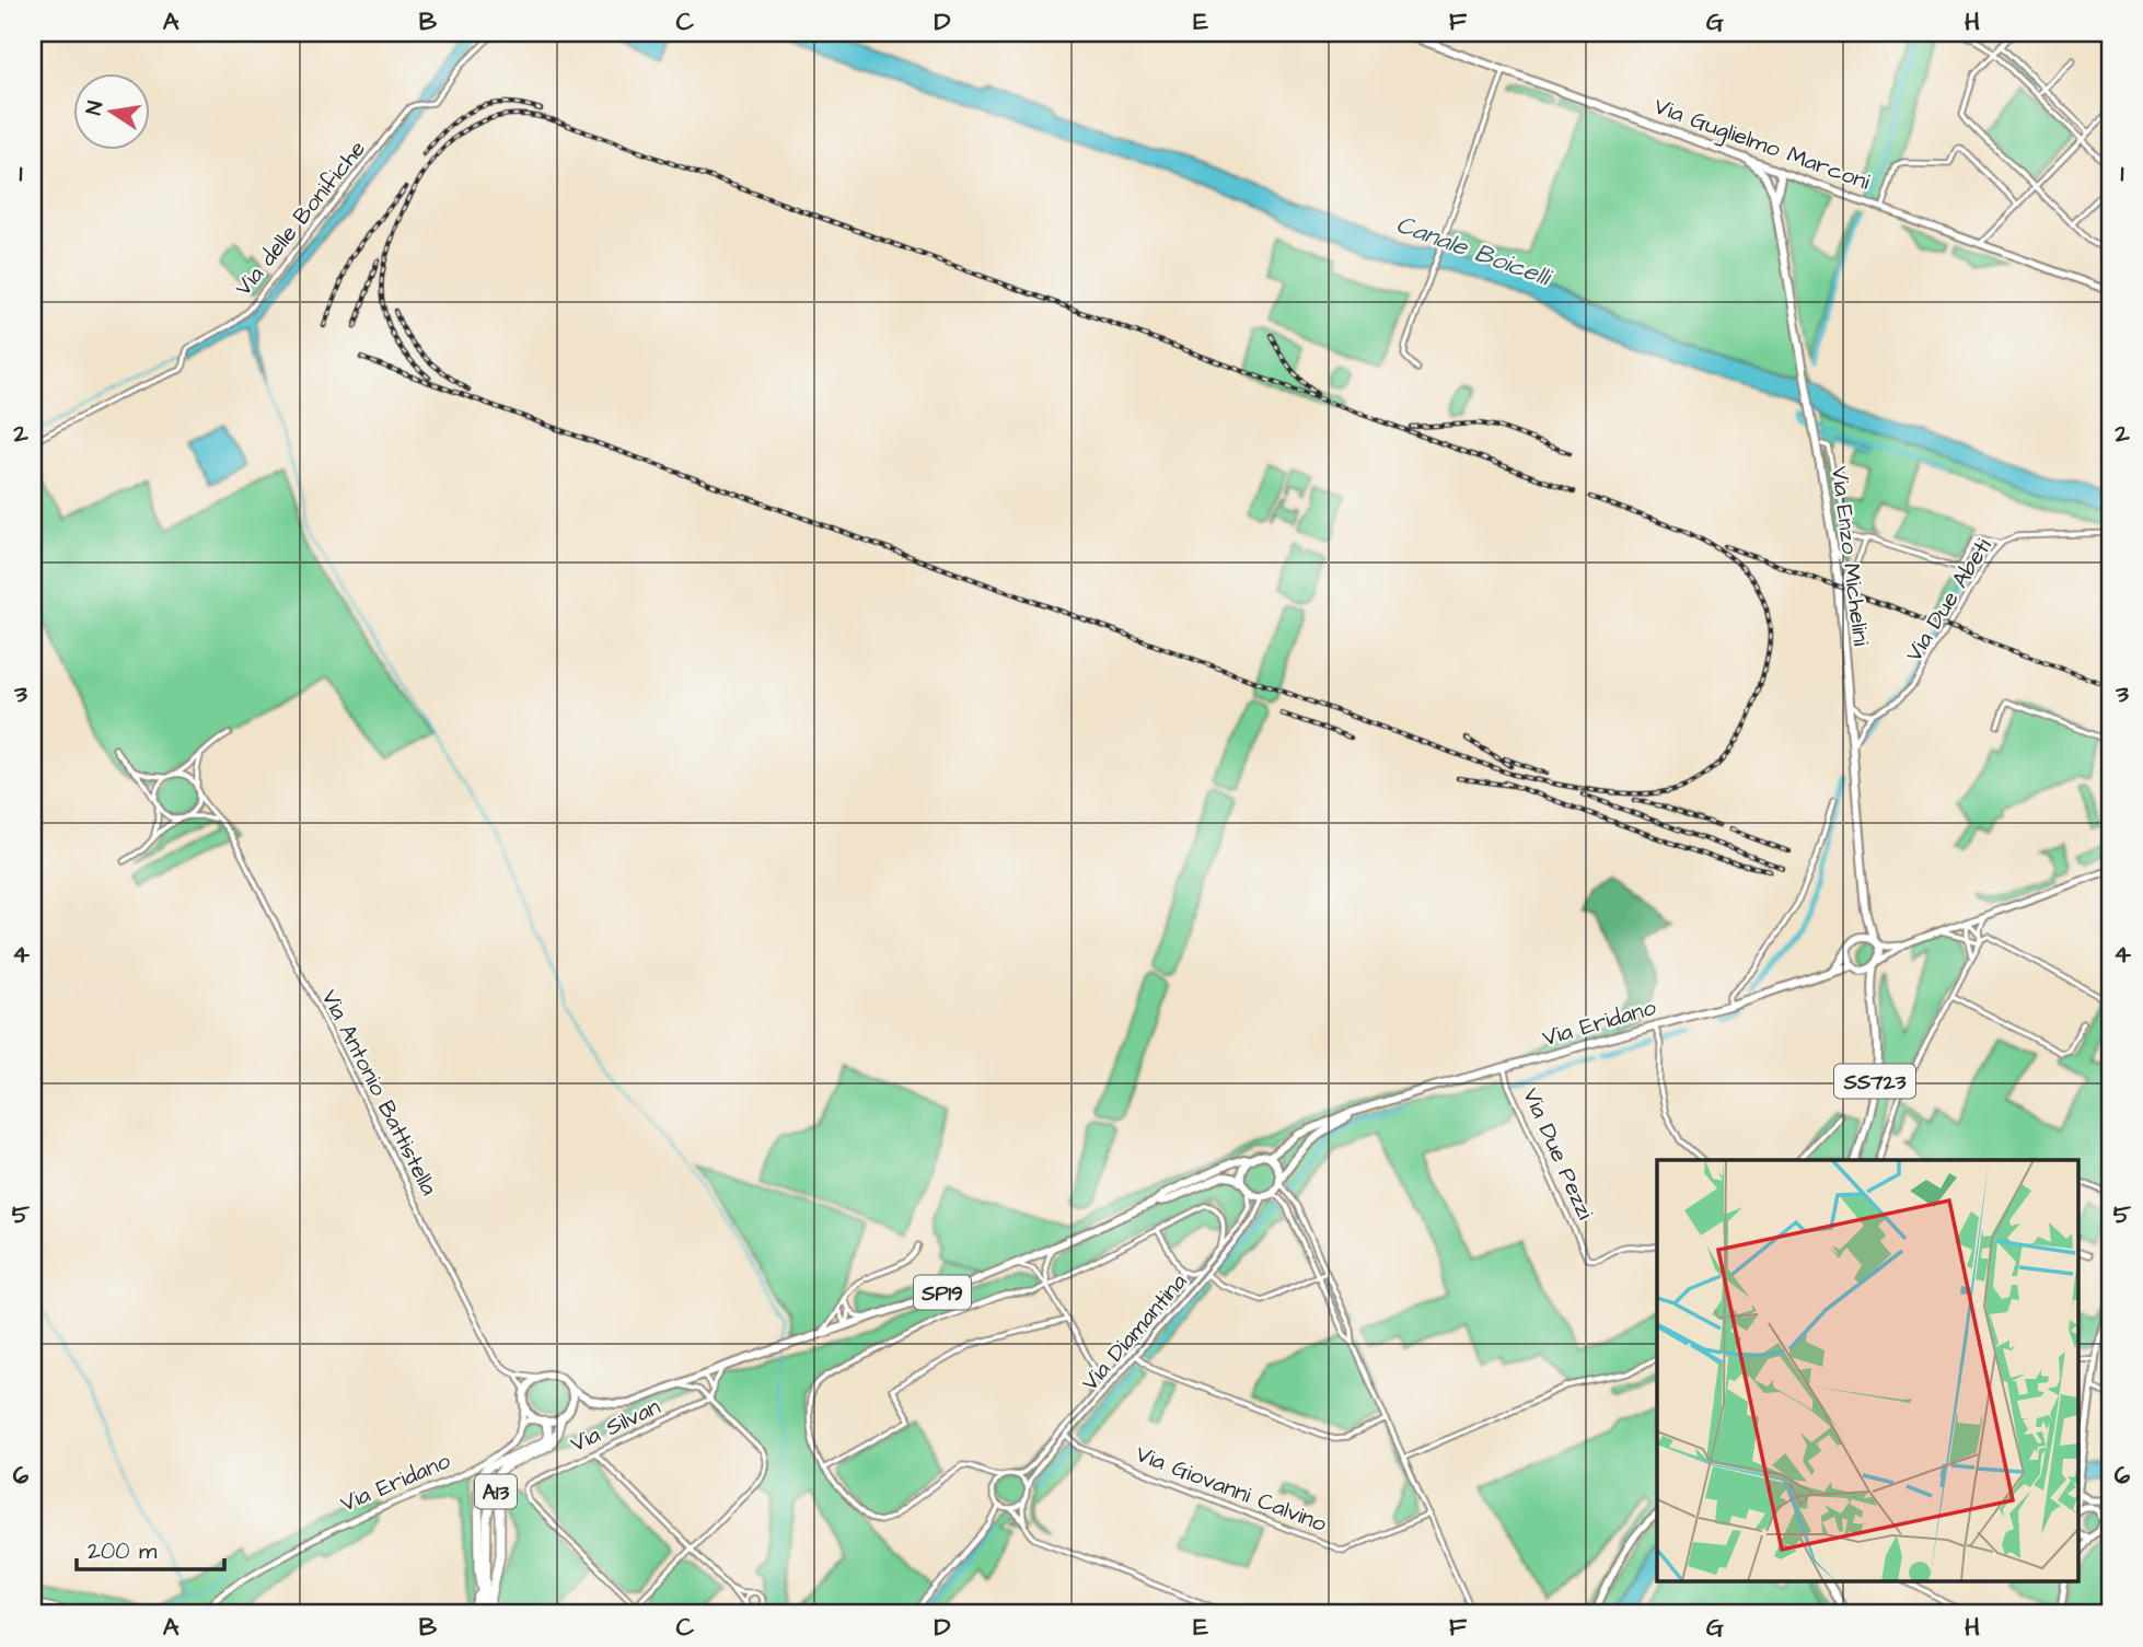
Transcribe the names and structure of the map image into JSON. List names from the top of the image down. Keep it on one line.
{"streets":{"highway":["A13"],"main road":["Via Guglielmo Marconi","Via Enzo Michelini","Via Eridano","SS723","SP19"],"street":["Via delle Bonifiche","Via Due Abeti","Via Antonio Battistella","Via Due Pezzi","Via Diamantina","Via Silvan","Via Giovanni Calvino"]},"crossings":[["Via Guglielmo Marconi","Via Enzo Michelini"],["Via Enzo Michelini","Via Due Abeti"],["Via Enzo Michelini","Via Eridano"],["Via Enzo Michelini","SS723"],["Via Eridano","SS723"],["Via Eridano","Via Due Pezzi"],["Via Eridano","SP19"],["Via Eridano","Via Diamantina"],["Via Antonio Battistella","SP19"],["Via Antonio Battistella","A13"],["SP19","Via Diamantina"],["SP19","A13"],["Via Diamantina","Via Giovanni Calvino"]],"water":["Canale Boicelli"],"scale_bar":"200 m","north":"left","grid":{"columns":["A","B","C","D","E","F","G","H"],"rows":["1","2","3","4","5","6"]}}
